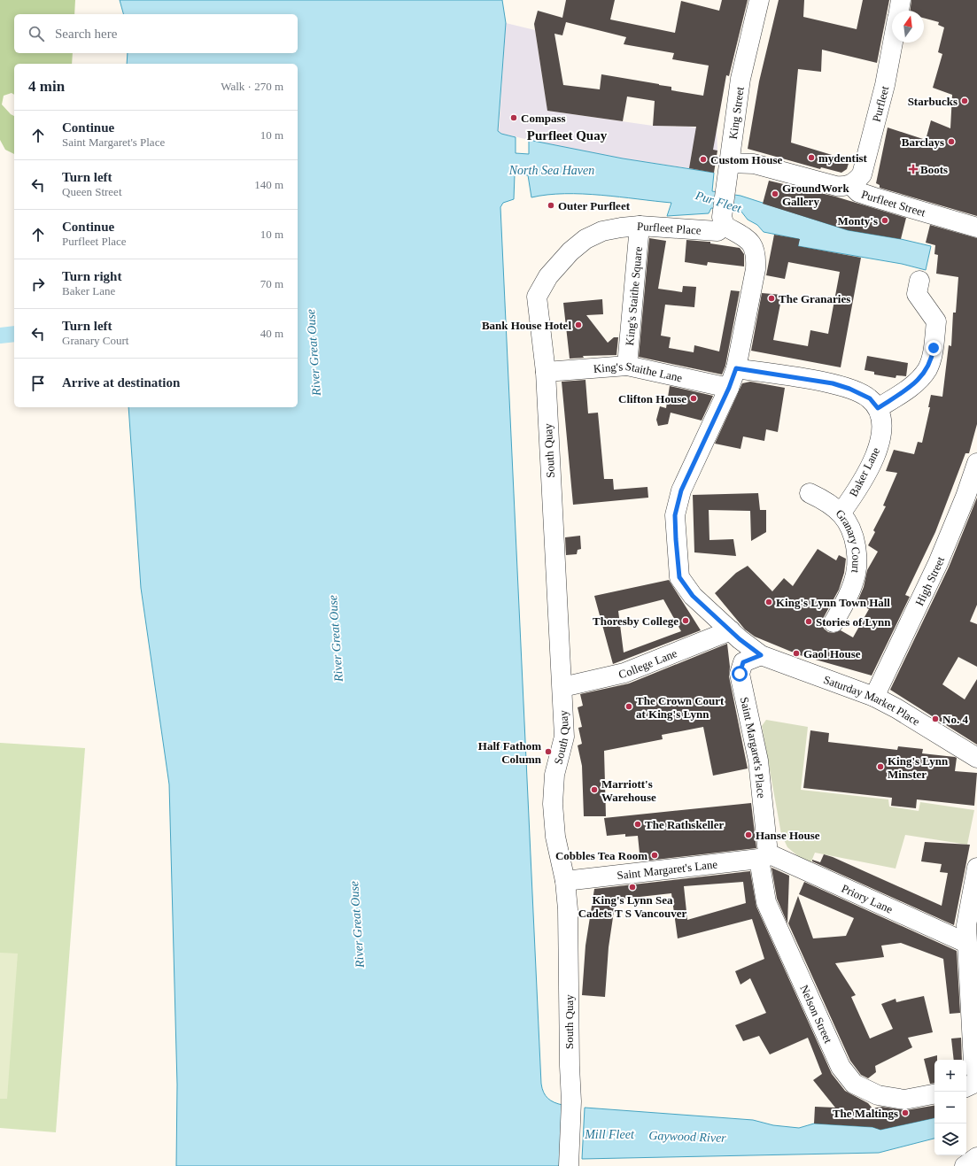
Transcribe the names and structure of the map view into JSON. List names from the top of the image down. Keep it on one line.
{"streets":{"street":["Purfleet","King Street","Purfleet Street","Purfleet Place","King's Staithe Square","King's Staithe Lane","South Quay","Baker Lane","Granary Court","High Street","College Lane","Saturday Market Place","Saint Margaret's Place","Saint Margaret's Lane","Priory Lane","Nelson Street"]},"crossings":[["Purfleet","Purfleet Street"],["King Street","Purfleet Street"],["King Street","Purfleet Place"],["Purfleet Place","King's Staithe Square"],["Purfleet Place","King's Staithe Lane"],["Purfleet Place","South Quay"],["King's Staithe Square","King's Staithe Lane"],["King's Staithe Lane","South Quay"],["King's Staithe Lane","Saturday Market Place"],["South Quay","College Lane"],["South Quay","Saint Margaret's Lane"],["Baker Lane","Granary Court"],["High Street","Saturday Market Place"],["College Lane","Saturday Market Place"],["Saturday Market Place","Saint Margaret's Place"],["Saint Margaret's Place","Saint Margaret's Lane"],["Saint Margaret's Place","Priory Lane"],["Saint Margaret's Place","Nelson Street"],["Saint Margaret's Lane","Priory Lane"],["Saint Margaret's Lane","Nelson Street"],["Priory Lane","Nelson Street"]],"districts":["Purfleet Quay"],"water":["North Sea Haven","Pur Fleet","River Great Ouse","Mill Fleet","Gaywood River"],"places":{"other":["Starbucks","Compass","Barclays","mydentist","Custom House","GroundWork Gallery","Outer Purfleet","Monty's","The Granaries","Bank House Hotel","Clifton House","King's Lynn Town Hall","Thoresby College","Stories of Lynn","Gaol House","The Crown Court at King's Lynn","No. 4","Half Fathom Column","King's Lynn Minster","Marriott's Warehouse","The Rathskeller","Hanse House","Cobbles Tea Room","King's Lynn Sea Cadets T S Vancouver","The Maltings"],"health":["Boots"]},"north":"top","page":{"search":"Search here","heading":["4 min","Walk · 270 m"],"list":[["Continue","Saint Margaret's Place","10 m"],["Turn left","Queen Street","140 m"],["Continue","Purfleet Place","10 m"],["Turn right","Baker Lane","70 m"],["Turn left","Granary Court","40 m"],"Arrive at destination"],"map_buttons":["+","−"]}}
